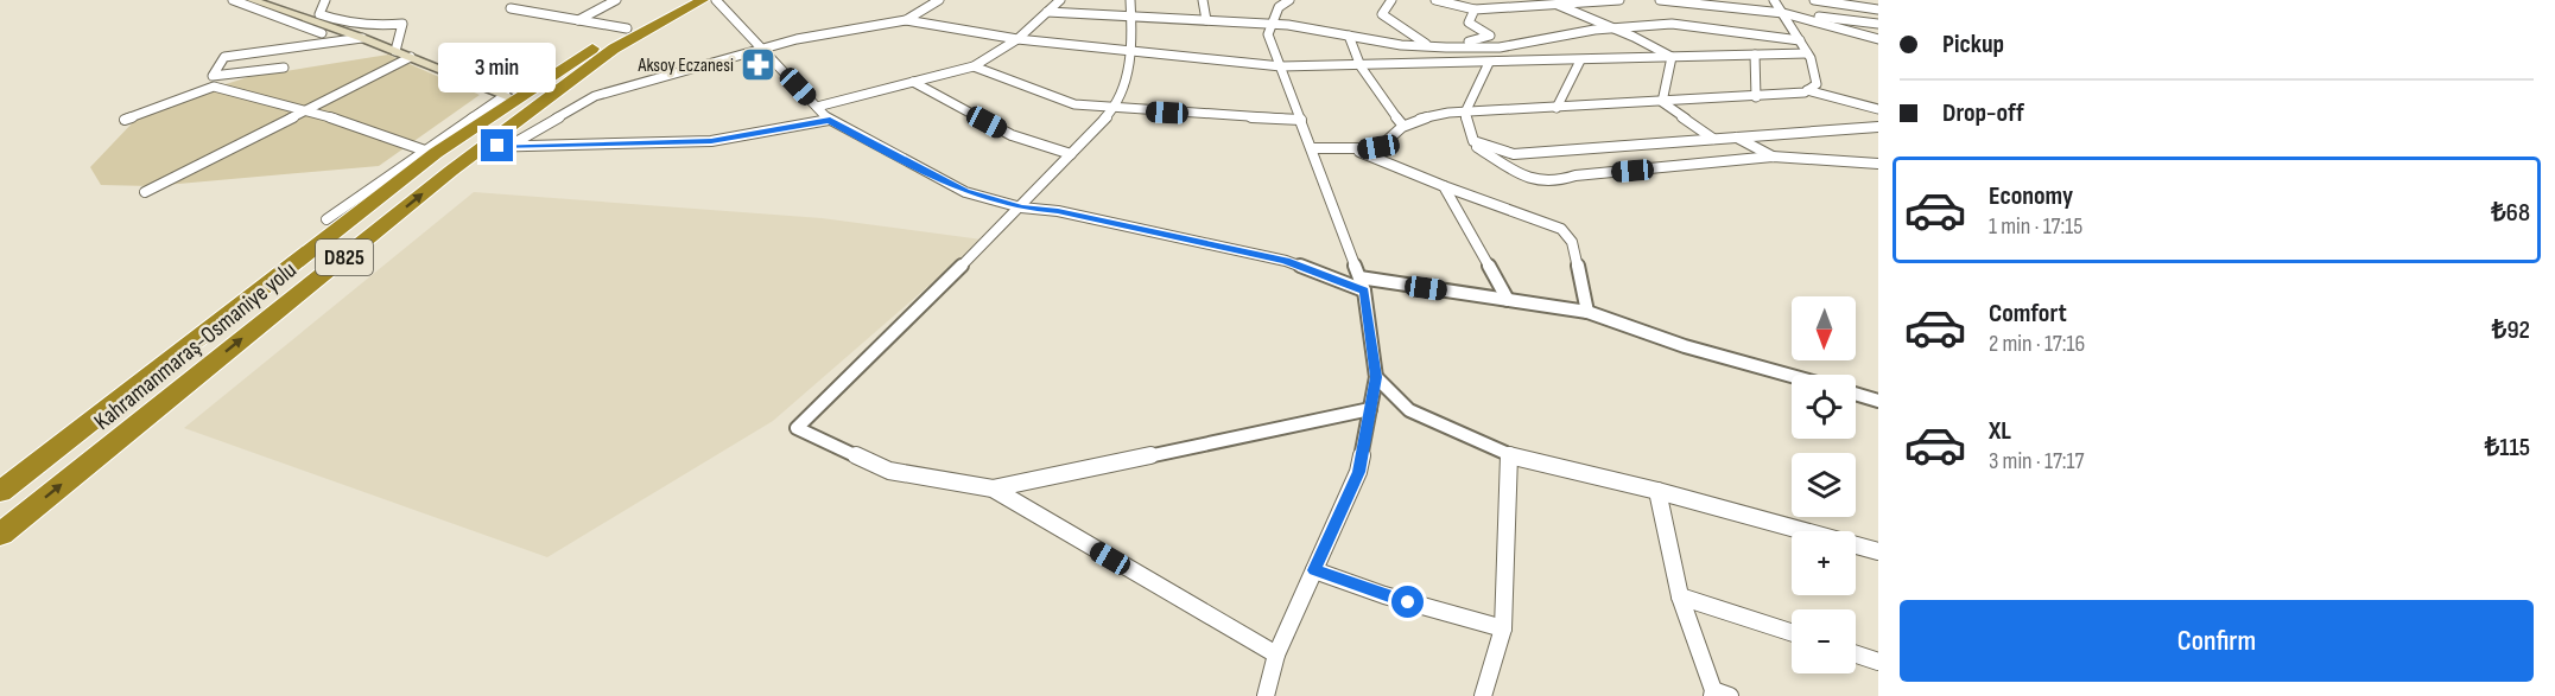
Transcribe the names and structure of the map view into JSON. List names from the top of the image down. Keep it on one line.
{"streets":{"highway":["D825","Kahramanmaraş-Osmaniye yolu"]},"places":{"pharmacy":["Aksoy Eczanesi"]},"north":"bottom","page":{"banner":["Pickup","Drop-off"],"bubble":"3 min","list":[{"name":"Economy","note":"1 min · 17:15","value":"₺68"},{"name":"Comfort","note":"2 min · 17:16","value":"₺92"},{"name":"XL","note":"3 min · 17:17","value":"₺115"}],"map_buttons":["+","−"],"buttons":"Confirm"}}
